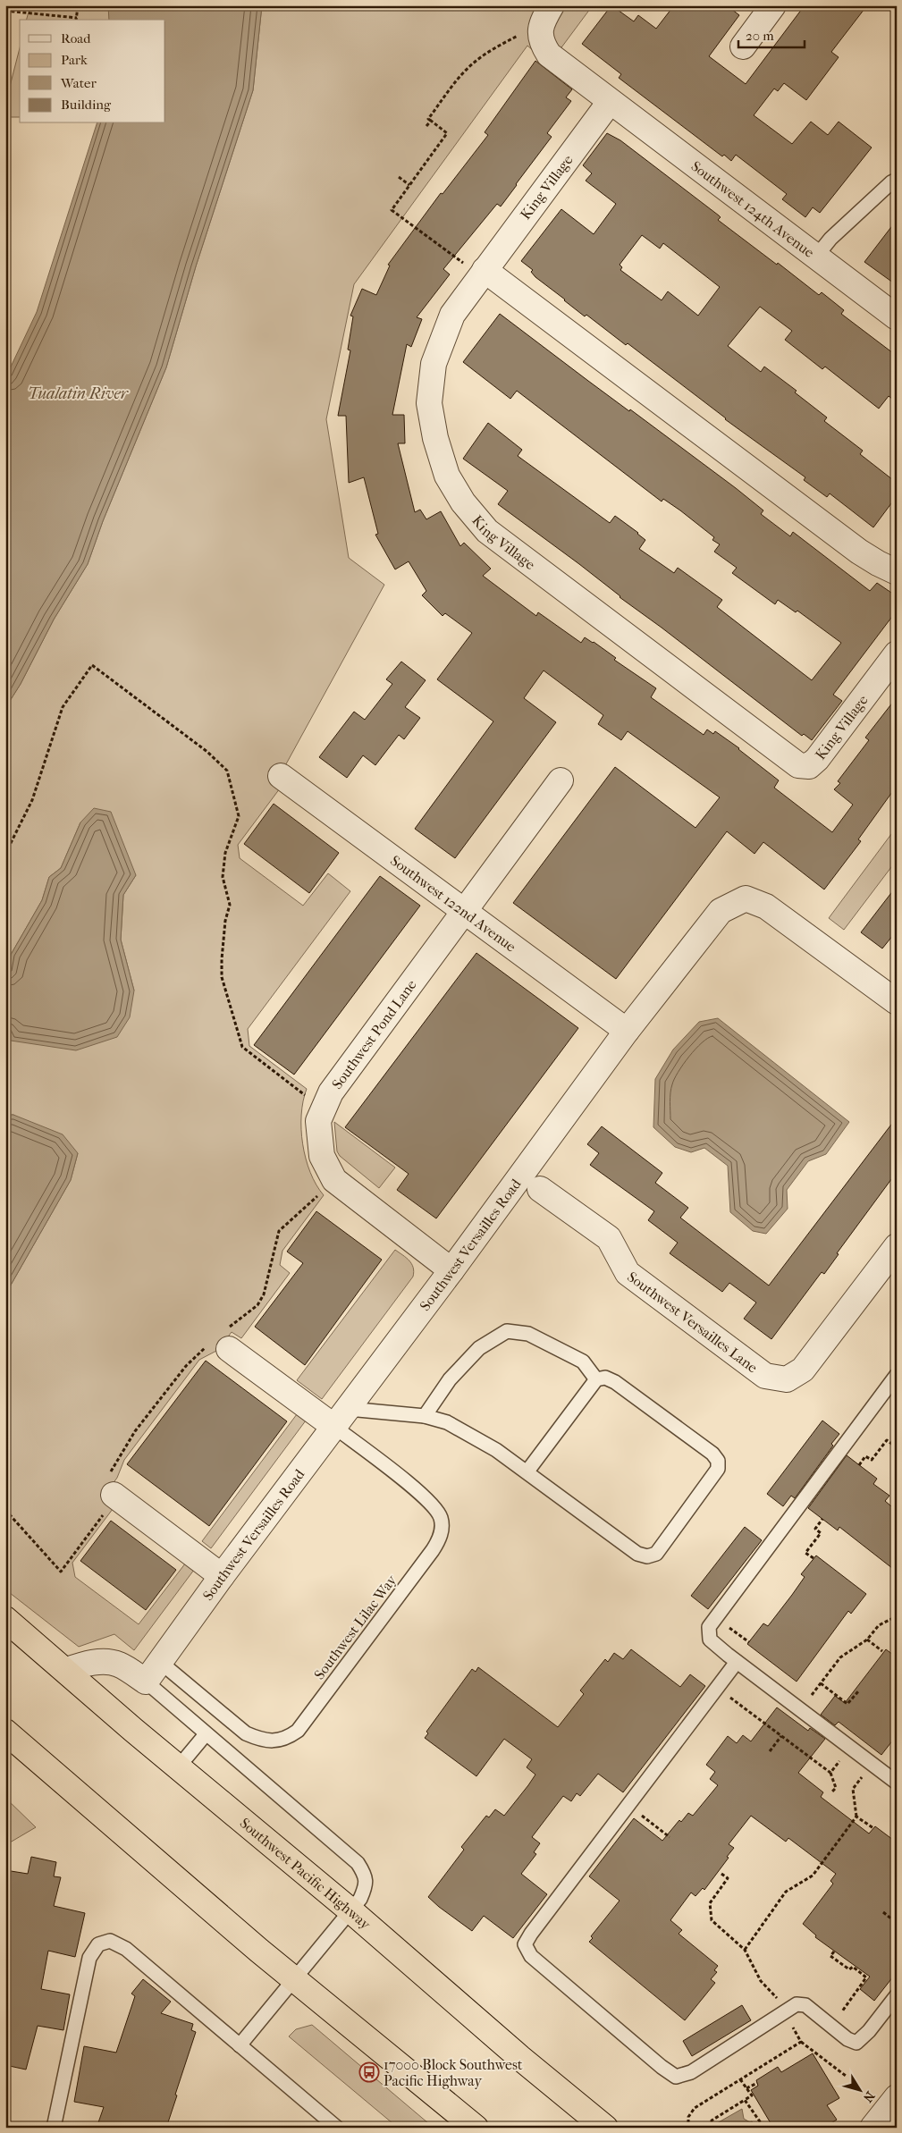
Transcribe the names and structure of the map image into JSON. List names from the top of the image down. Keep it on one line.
{"streets":{"highway":["Southwest Pacific Highway"],"street":["King Village","Southwest 124th Avenue","Southwest 122nd Avenue","Southwest Pond Lane","Southwest Versailles Road","Southwest Versailles Lane"],"lane":["Southwest Lilac Way"]},"crossings":[["King Village","Southwest 124th Avenue"],["Southwest 122nd Avenue","Southwest Pond Lane"],["Southwest 122nd Avenue","Southwest Versailles Road"],["Southwest Pond Lane","Southwest Versailles Road"],["Southwest Versailles Road","Southwest Lilac Way"]],"water":["Tualatin River"],"places":{"bus stop":["17000 Block Southwest Pacific Highway"]},"legend":["Road","Park","Water","Building"],"scale_bar":"20 m","north":"bottom right"}
